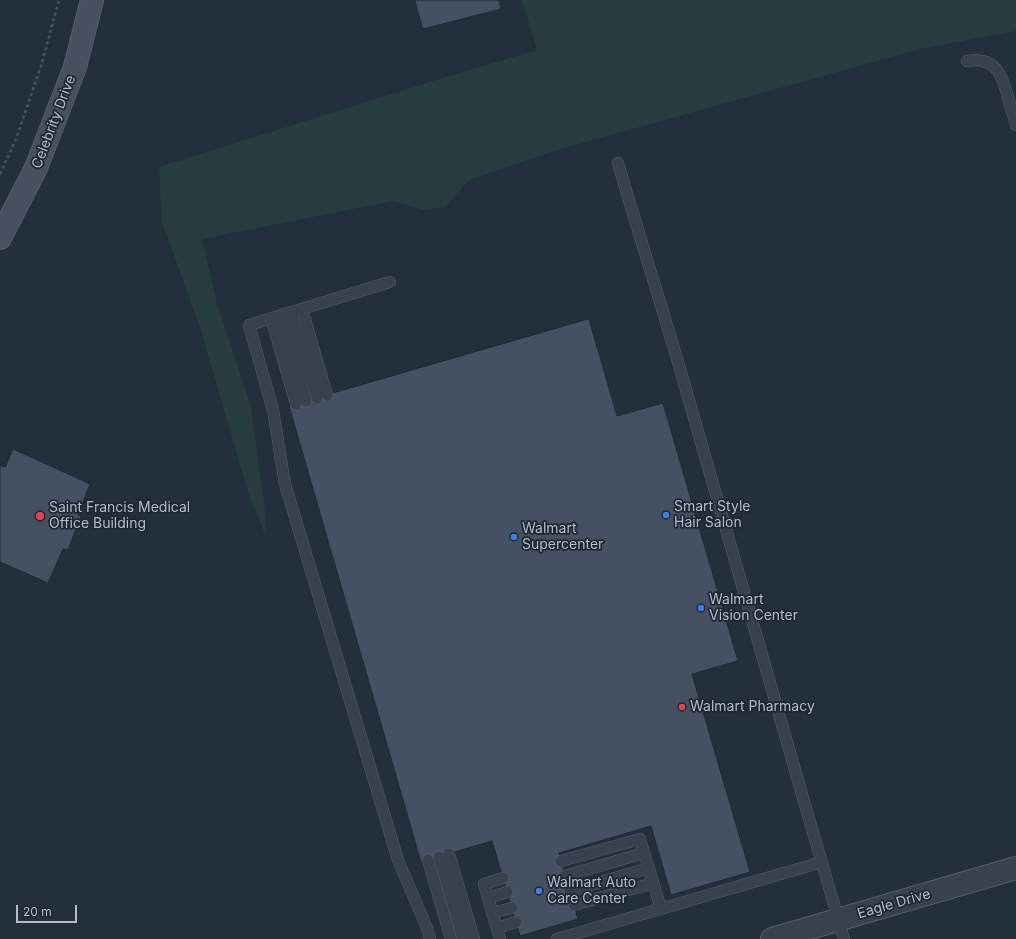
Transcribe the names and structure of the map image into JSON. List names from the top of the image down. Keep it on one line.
{"streets":{"street":["Celebrity Drive","Eagle Drive"]},"places":["Smart Style Hair Salon","Saint Francis Medical Office Building","Walmart Supercenter","Walmart Vision Center","Walmart Pharmacy","Walmart Auto Care Center"],"scale_bar":"20 m"}
